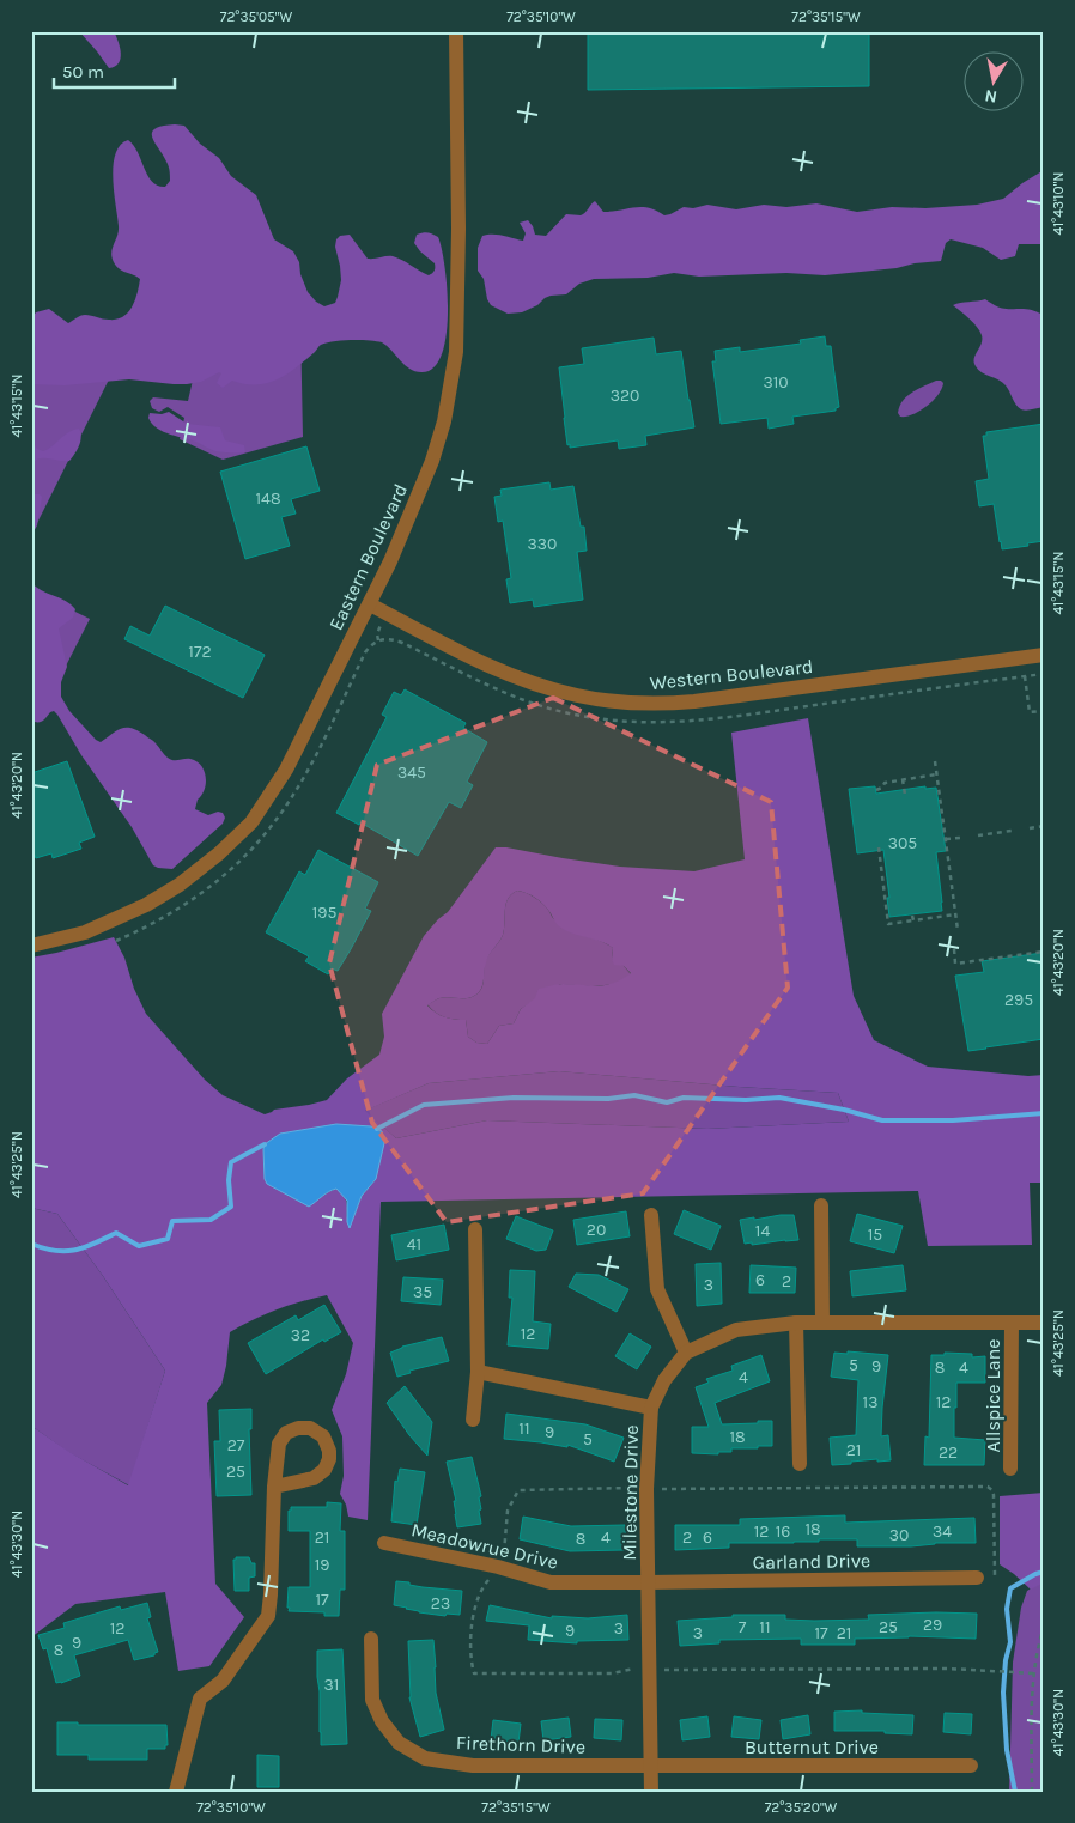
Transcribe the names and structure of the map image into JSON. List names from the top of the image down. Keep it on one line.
{"streets":{"street":["Eastern Boulevard","Western Boulevard","Allspice Lane","Milestone Drive","Meadowrue Drive","Garland Drive","Firethorn Drive","Butternut Drive"]},"crossings":[["Eastern Boulevard","Western Boulevard"],["Allspice Lane","Milestone Drive"],["Milestone Drive","Meadowrue Drive"],["Milestone Drive","Garland Drive"],["Milestone Drive","Firethorn Drive"],["Milestone Drive","Butternut Drive"],["Meadowrue Drive","Garland Drive"],["Firethorn Drive","Butternut Drive"]],"house_numbers":["310","320","148","330","172","345","305","195","295","20","14","15","41","6","2","3","35","12","32","5","9","8","4","4","13","12","11","9","18","5","27","21","22","25","18","12","16","34","30","21","4","2","6","8","19","17","23","29","7","11","25","12","3","9","3","17","21","9","8","31"],"scale_bar":"50 m","north":"bottom","coordinates":["72°35'05\"W","72°35'10\"W","72°35'15\"W","41°43'10\"N","41°43'15\"N","41°43'20\"N","41°43'25\"N","41°43'30\"N","72°35'20\"W"]}
